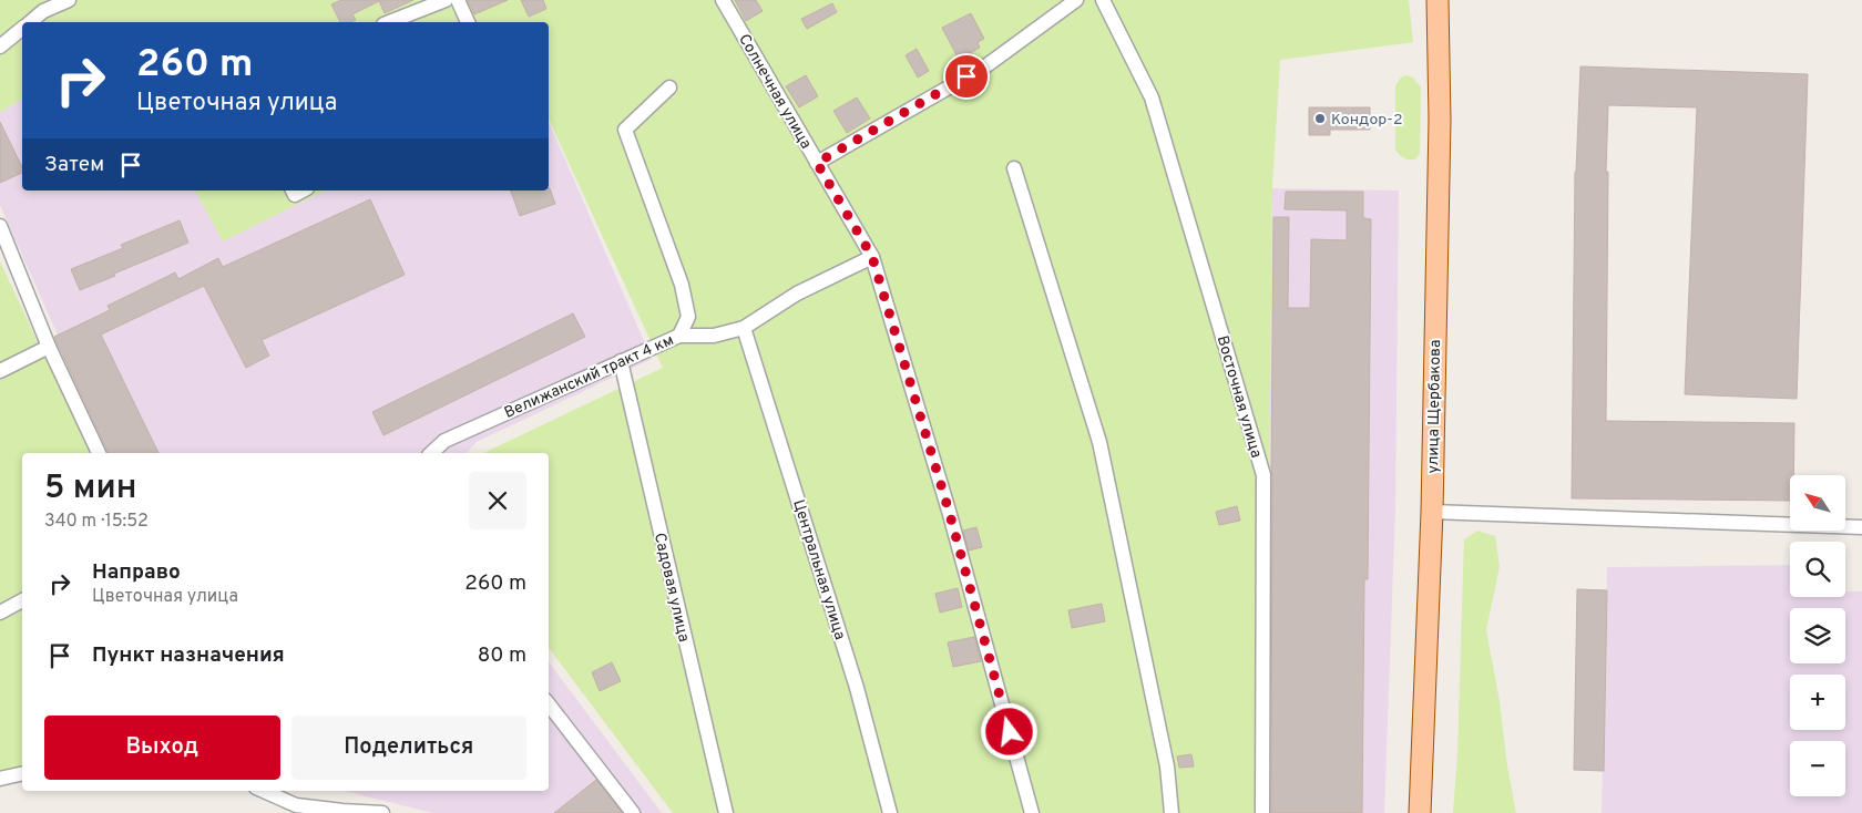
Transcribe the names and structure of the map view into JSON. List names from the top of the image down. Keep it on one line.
{"streets":{"main road":["улица Щербакова"],"street":["Солнечная улица","Велижанский тракт 4 км","Восточная улица","Центральная улица","Садовая улица"]},"crossings":[["Велижанский тракт 4 км","Садовая улица"]],"places":["Кондор-2"],"north":"top left","page":{"turn":["260 m","Цветочная улица"],"then":"Затем","heading":["5 мин","340 m · 15:52"],"map_buttons":["+","−"],"list":[{"name":"Направо","note":"Цветочная улица","value":"260 m"},{"name":"Пункт назначения","value":"80 m"}],"buttons":["Выход","Поделиться"]}}
